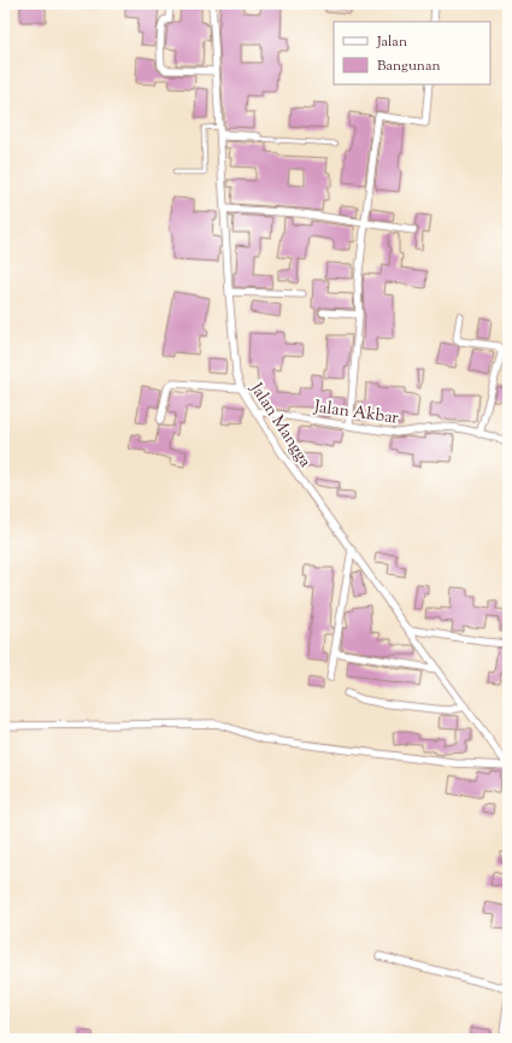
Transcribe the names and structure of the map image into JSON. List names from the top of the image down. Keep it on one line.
{"streets":{"street":["Jalan Akbar","Jalan Mangga"]},"crossings":[["Jalan Akbar","Jalan Mangga"]],"legend":["Jalan","Bangunan"]}
